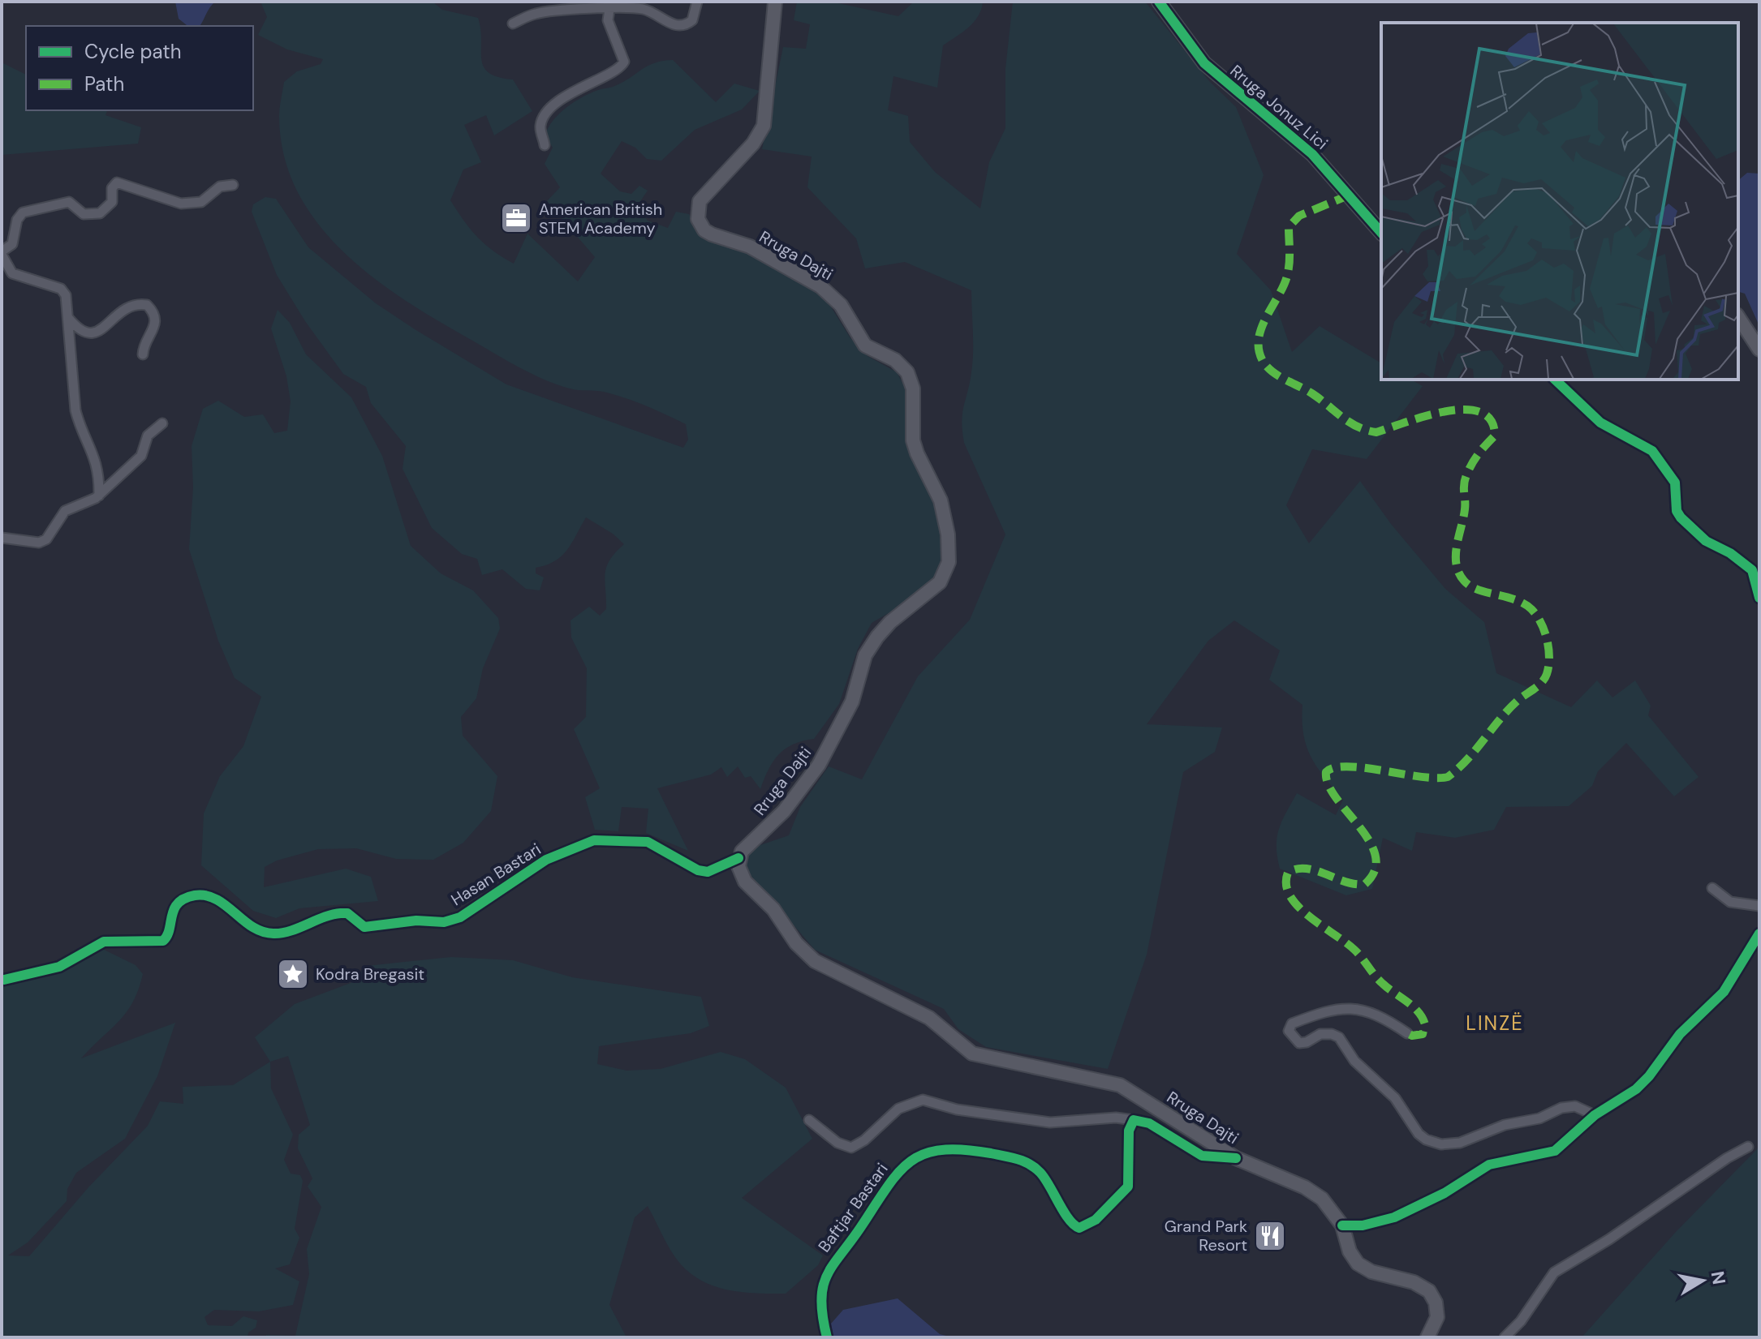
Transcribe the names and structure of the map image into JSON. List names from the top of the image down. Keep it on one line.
{"streets":{"main road":["Rruga Jonuz Lici","Rruga Dajti"],"street":["Hasan Bastari","Baftjar Bastari"]},"crossings":[["Rruga Dajti","Hasan Bastari"],["Rruga Dajti","Baftjar Bastari"]],"districts":["LINZË"],"places":{"office":["American British STEM Academy"],"place":["Kodra Bregasit"],"restaurant":["Grand Park Resort"]},"legend":["Cycle path","Path"],"north":"right"}
